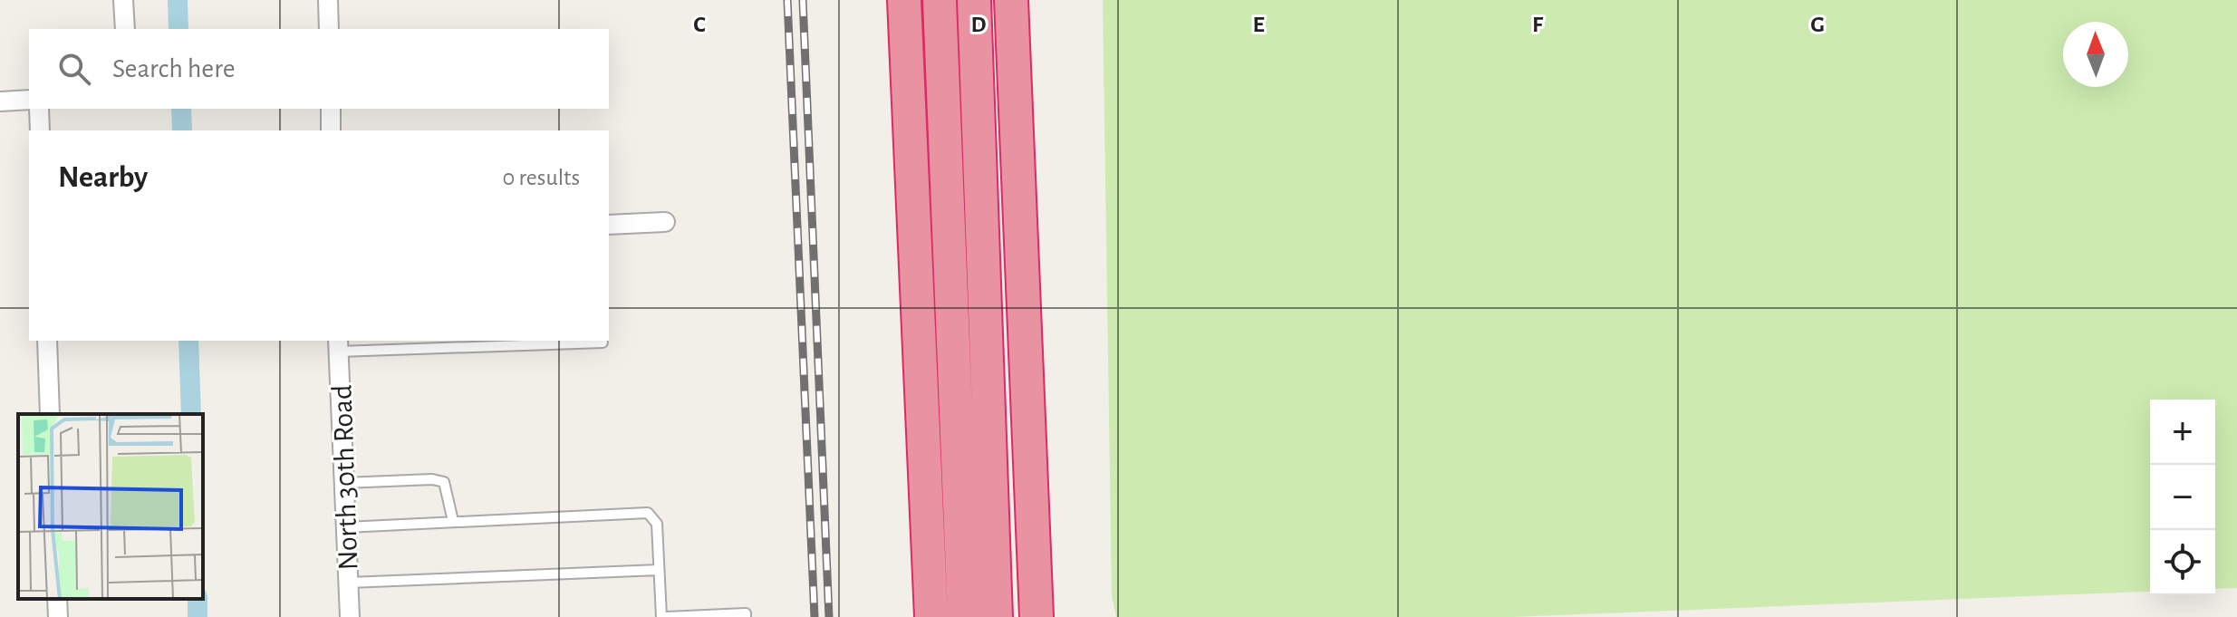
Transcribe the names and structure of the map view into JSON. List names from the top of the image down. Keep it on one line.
{"streets":{"street":["North 30th Road"]},"north":"top","page":{"search":"Search here","heading":["Nearby","0 results"],"map_buttons":["+","−"]},"grid":{"columns":["C","D","E","F","G"]}}
